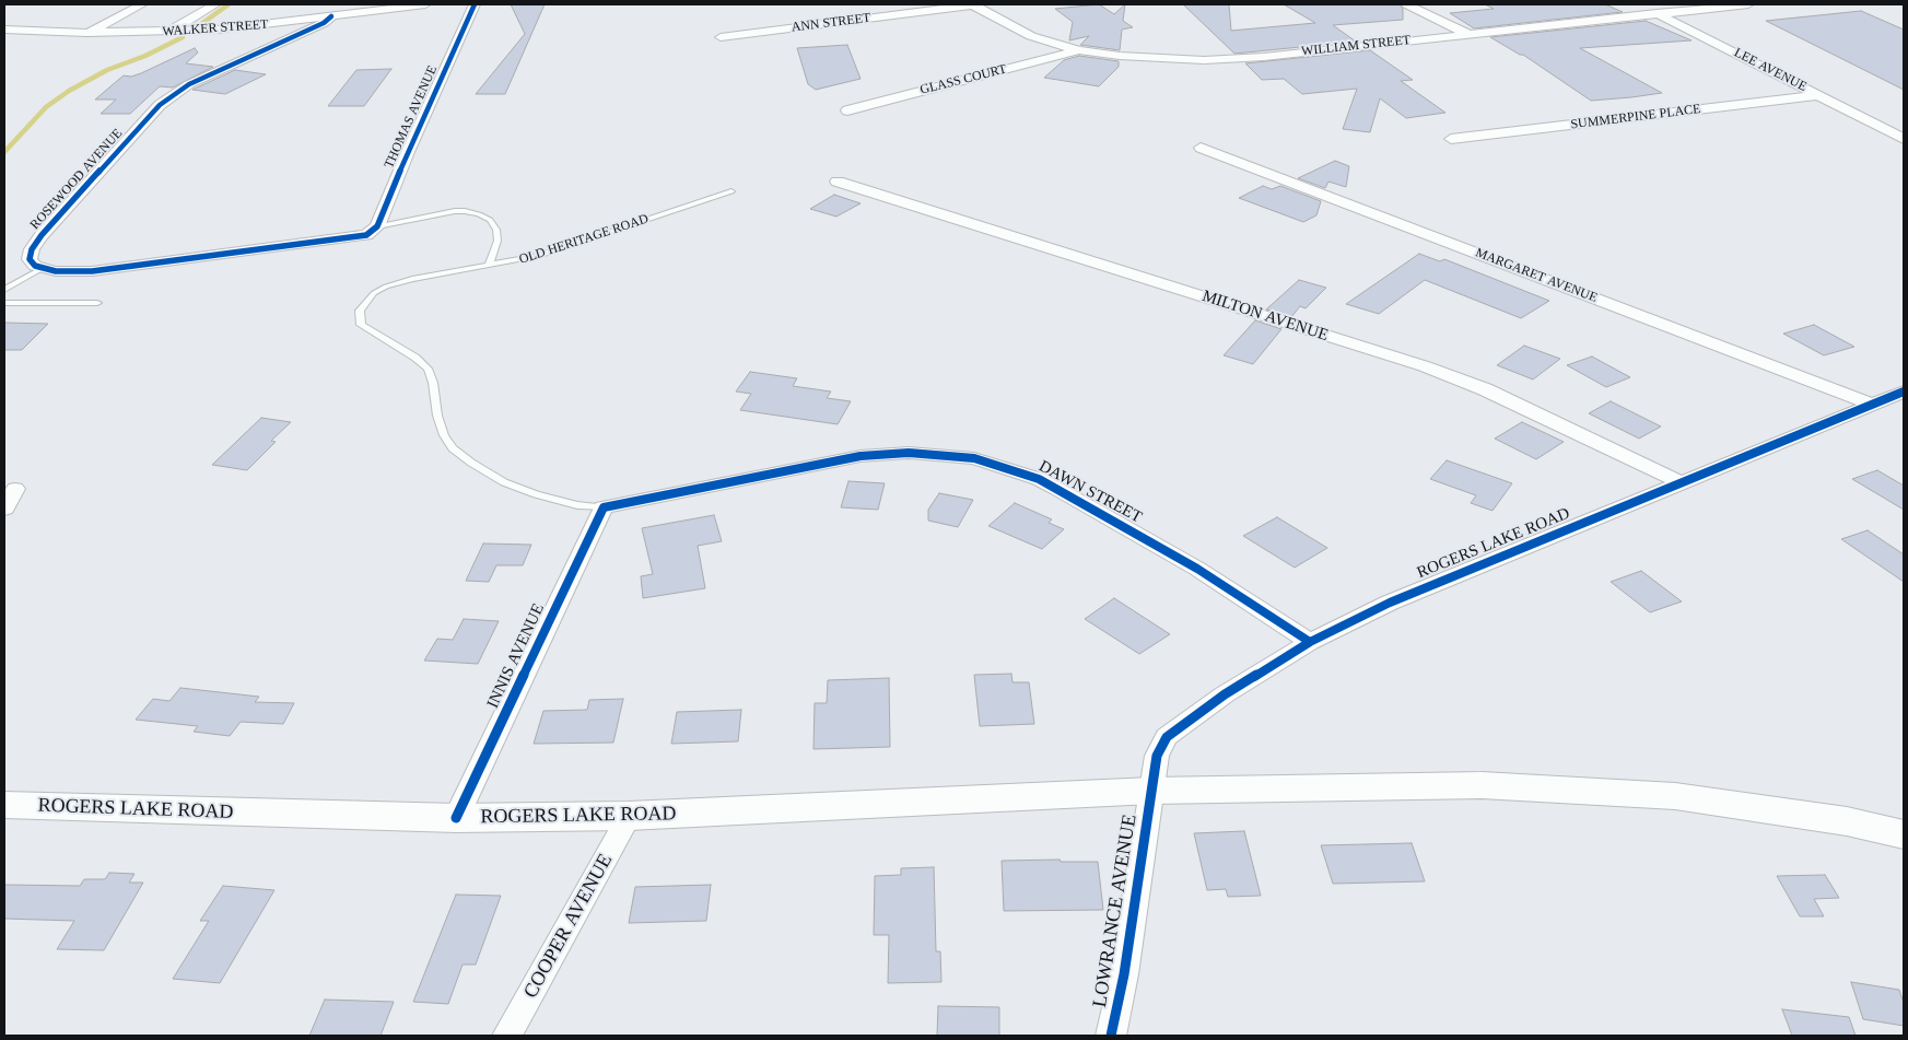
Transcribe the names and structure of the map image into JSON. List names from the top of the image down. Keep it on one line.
{"streets":{"main road":["ROGERS LAKE ROAD"],"street":["ANN STREET","WALKER STREET","WILLIAM STREET","LEE AVENUE","GLASS COURT","THOMAS AVENUE","SUMMERPINE PLACE","ROSEWOOD AVENUE","MARGARET AVENUE","MILTON AVENUE","DAWN STREET","INNIS AVENUE","LOWRANCE AVENUE","COOPER AVENUE"],"lane":["OLD HERITAGE ROAD"]},"crossings":[["ANN STREET","WILLIAM STREET"],["WALKER STREET","ROSEWOOD AVENUE"],["WILLIAM STREET","LEE AVENUE"],["WILLIAM STREET","GLASS COURT"],["LEE AVENUE","SUMMERPINE PLACE"],["OLD HERITAGE ROAD","DAWN STREET"],["MARGARET AVENUE","ROGERS LAKE ROAD"],["MILTON AVENUE","ROGERS LAKE ROAD"],["DAWN STREET","ROGERS LAKE ROAD"],["DAWN STREET","INNIS AVENUE"],["ROGERS LAKE ROAD","INNIS AVENUE"],["ROGERS LAKE ROAD","LOWRANCE AVENUE"],["ROGERS LAKE ROAD","COOPER AVENUE"]]}
